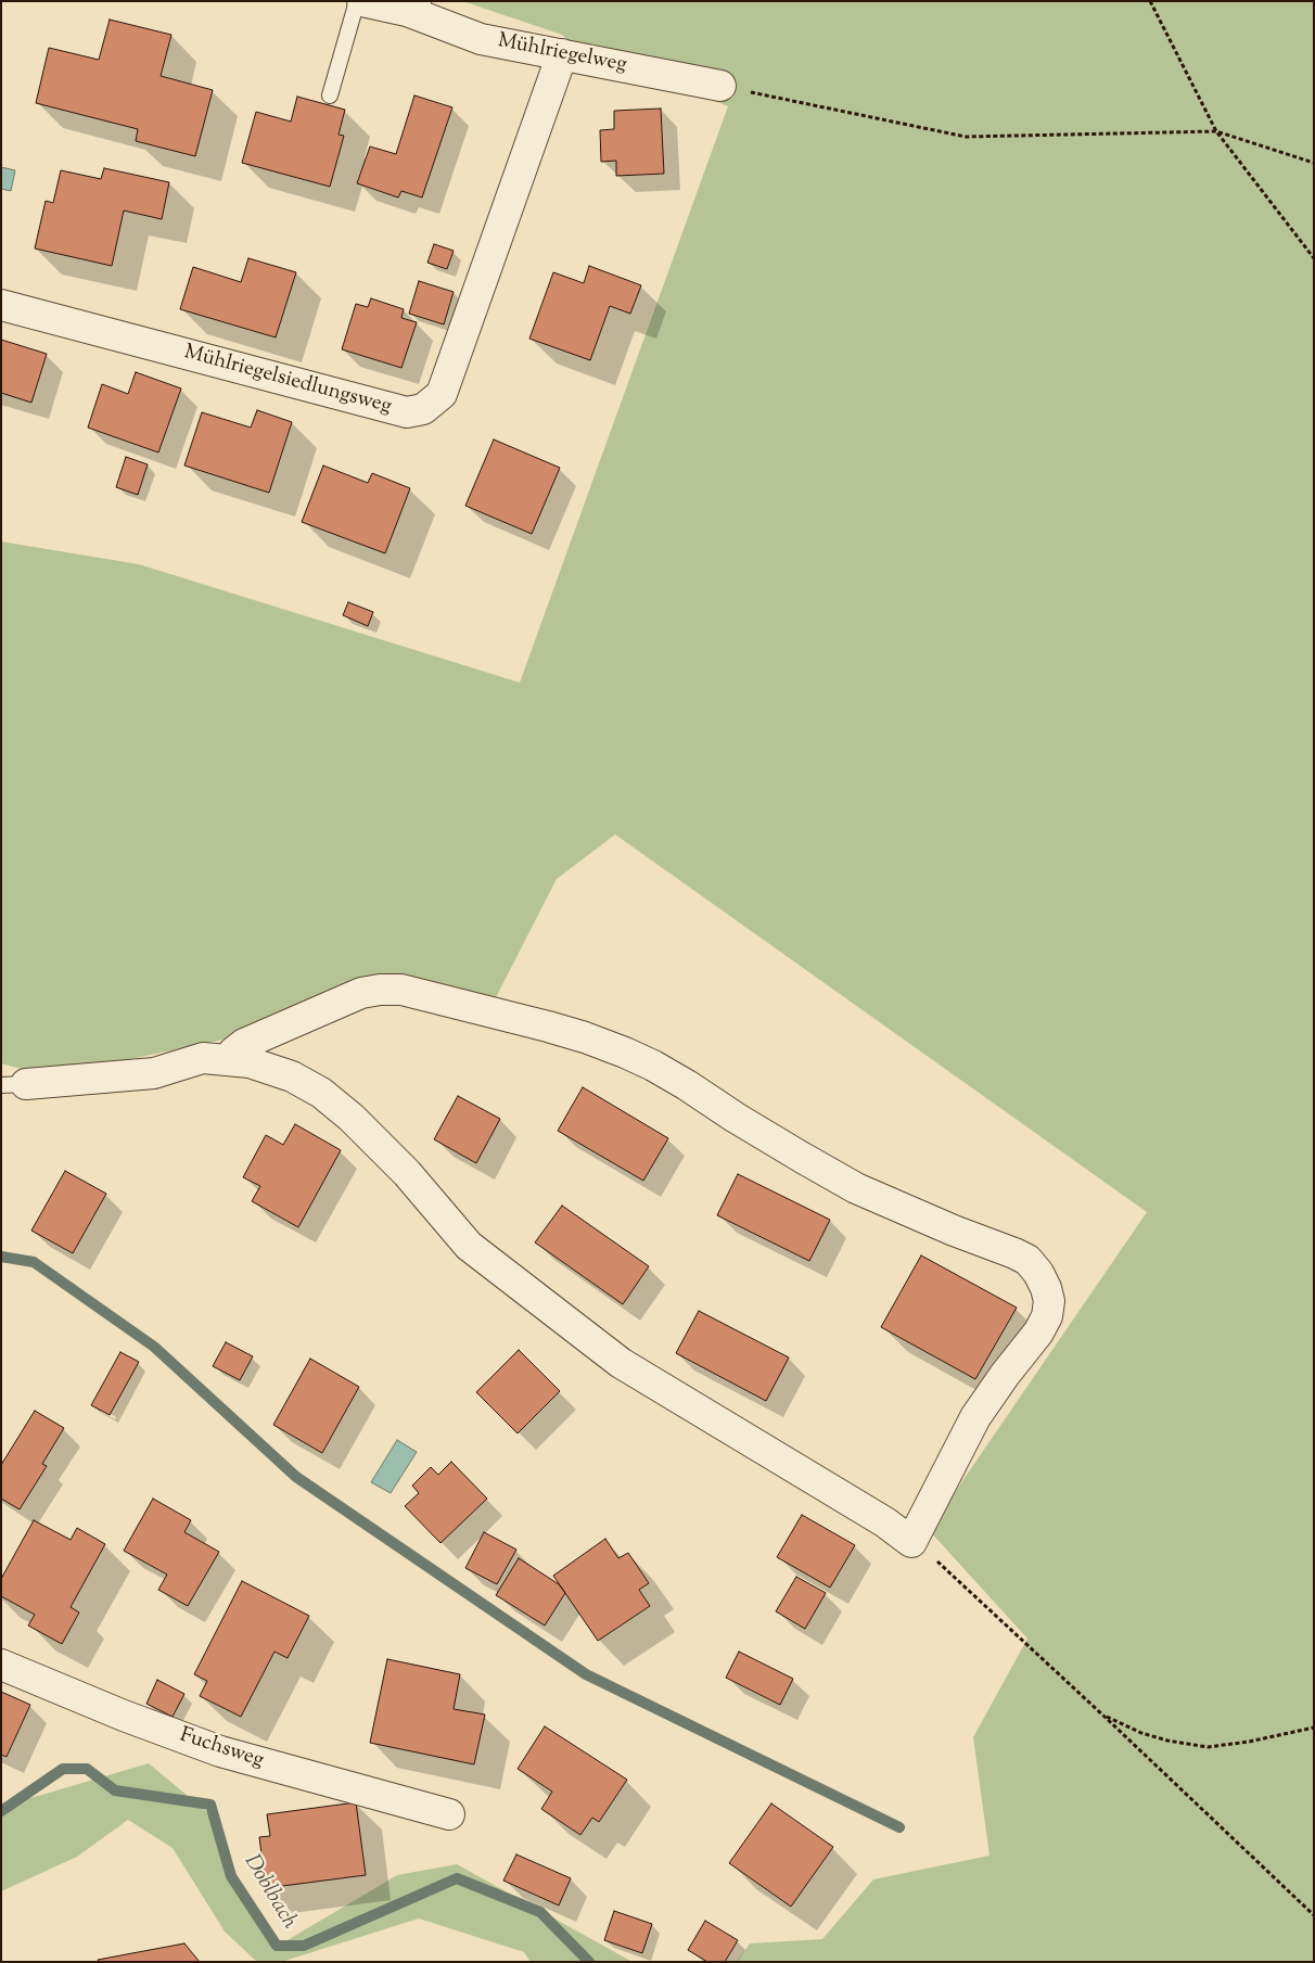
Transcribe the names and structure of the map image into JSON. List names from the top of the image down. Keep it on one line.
{"streets":{"street":["Mühlriegelweg","Mühlriegelsiedlungsweg","Fuchsweg"]},"crossings":[["Mühlriegelweg","Mühlriegelsiedlungsweg"]],"water":["Doblbach"]}
